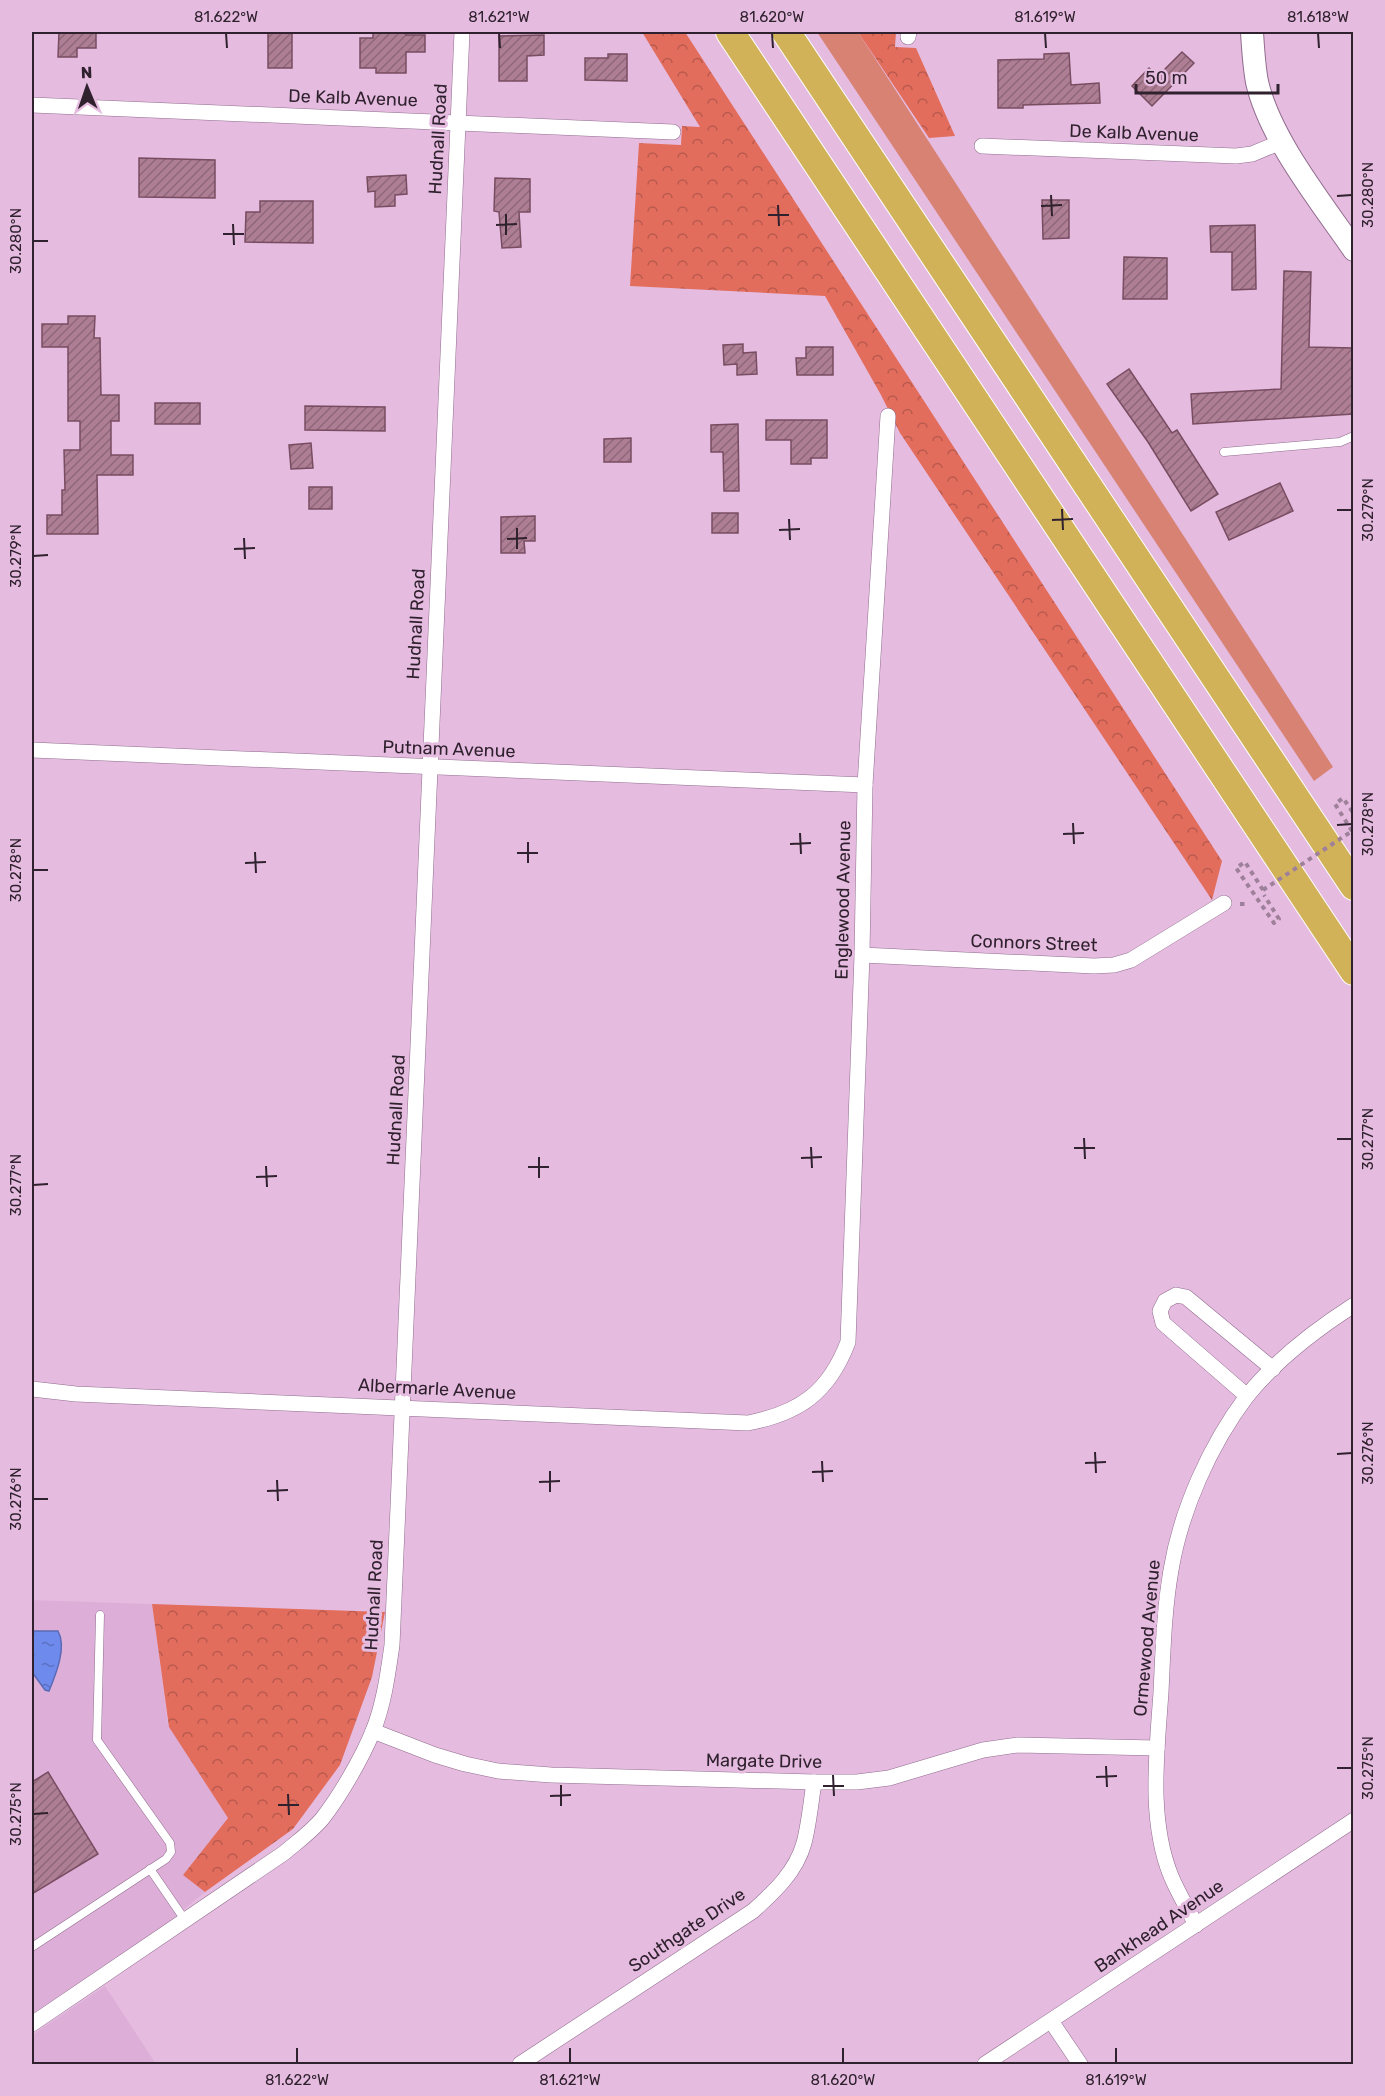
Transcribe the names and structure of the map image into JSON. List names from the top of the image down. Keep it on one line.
{"streets":{"street":["De Kalb Avenue","Hudnall Road","Putnam Avenue","Englewood Avenue","Connors Street","Albermarle Avenue","Ormewood Avenue","Margate Drive","Bankhead Avenue","Southgate Drive"]},"crossings":[["De Kalb Avenue","Hudnall Road"],["Hudnall Road","Putnam Avenue"],["Hudnall Road","Albermarle Avenue"],["Hudnall Road","Margate Drive"],["Putnam Avenue","Englewood Avenue"],["Englewood Avenue","Connors Street"],["Englewood Avenue","Albermarle Avenue"],["Ormewood Avenue","Margate Drive"],["Ormewood Avenue","Bankhead Avenue"],["Margate Drive","Southgate Drive"]],"scale_bar":"50 m","north":"top","coordinates":["81.622°W","81.621°W","81.620°W","81.619°W","81.618°W","30.280°N","30.279°N","30.278°N","30.277°N","30.276°N","30.275°N"]}
